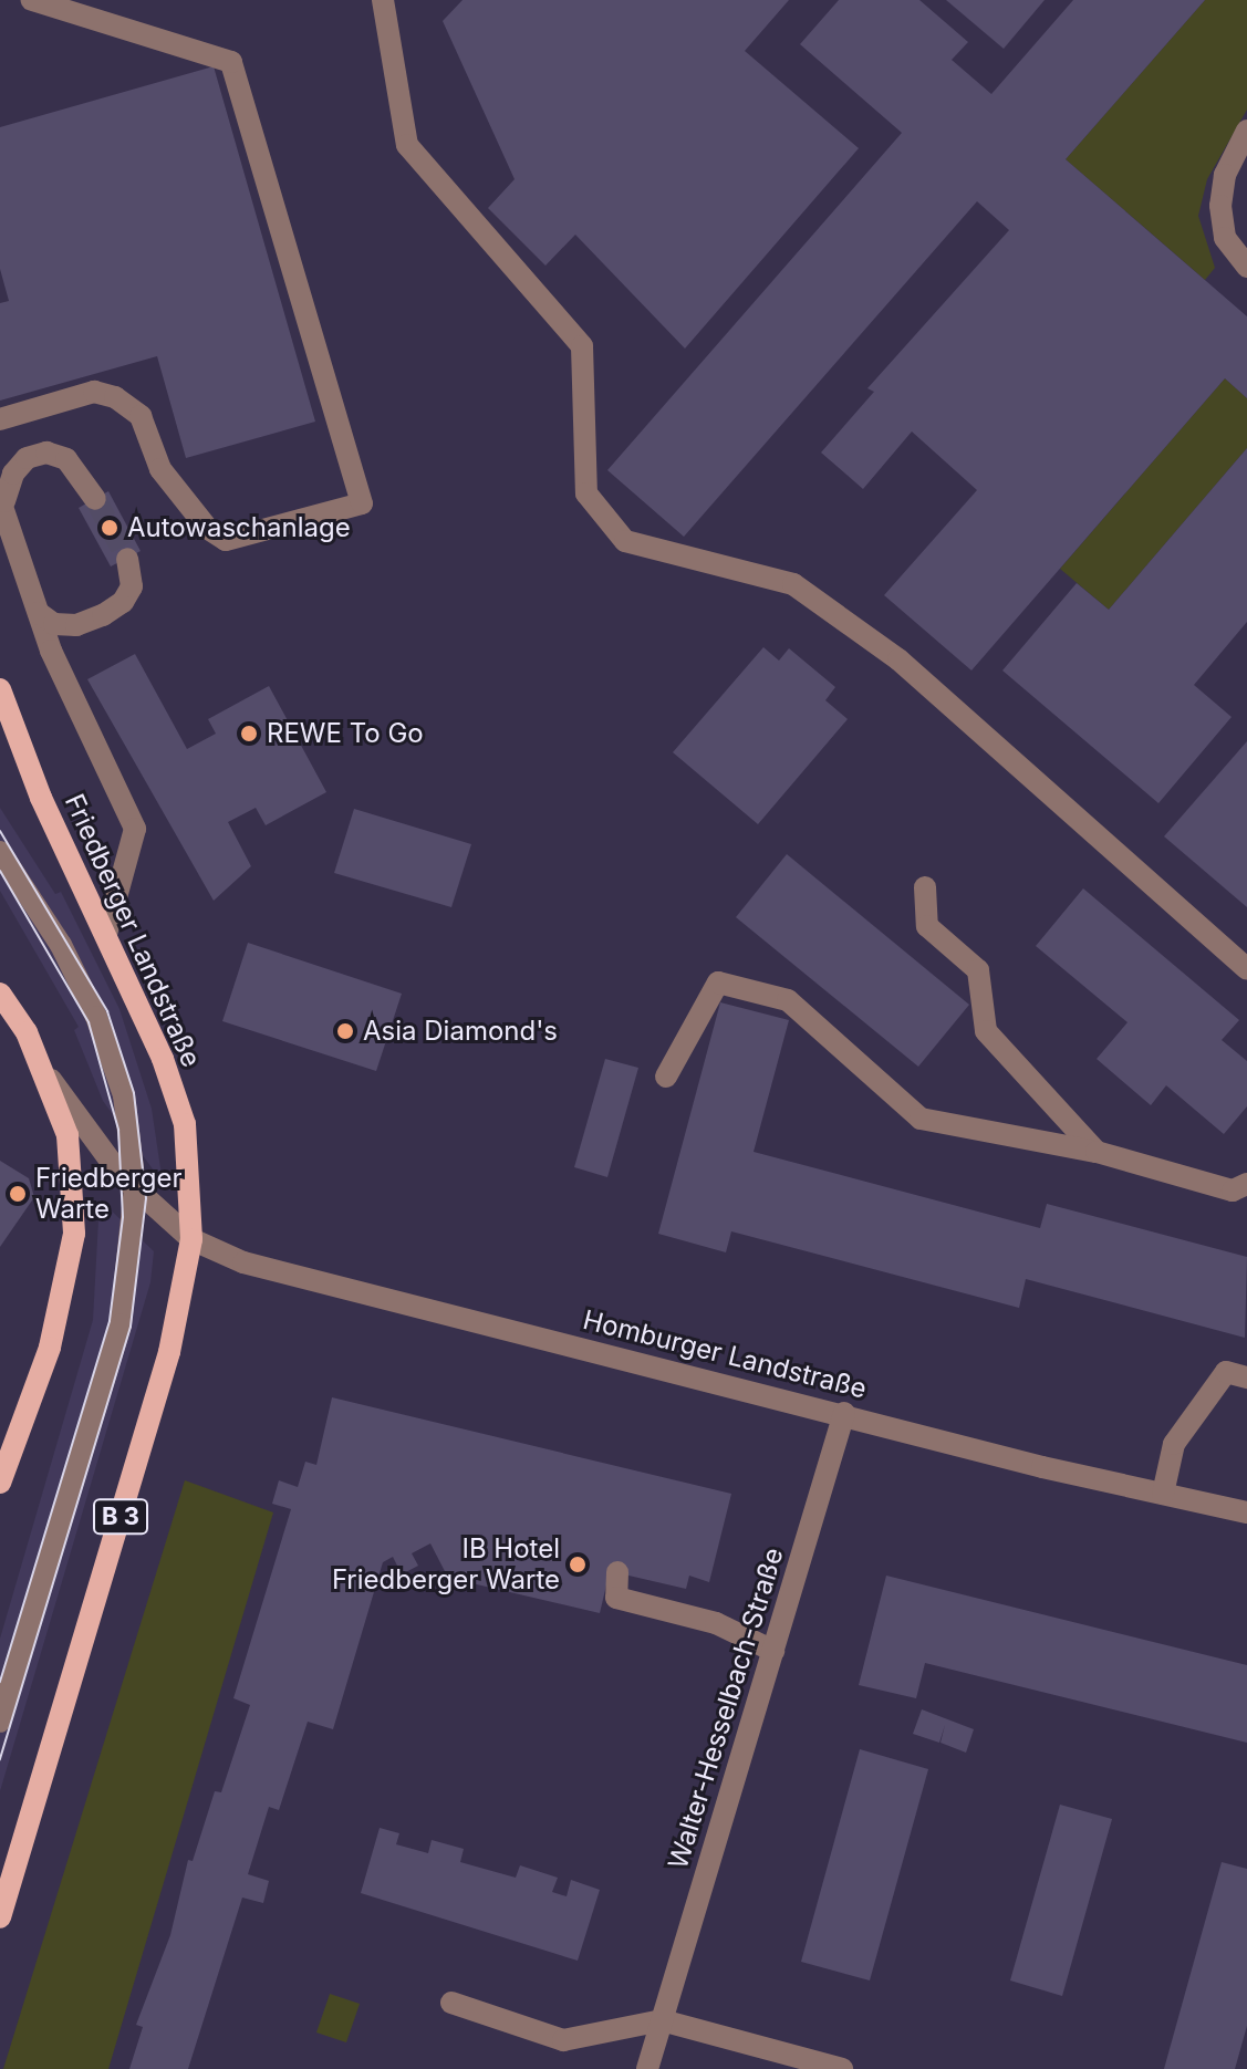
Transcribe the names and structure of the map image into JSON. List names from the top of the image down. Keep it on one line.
{"streets":{"main road":["Friedberger Landstraße","B 3"],"street":["Homburger Landstraße","Walter-Hesselbach-Straße"]},"crossings":[["Friedberger Landstraße","Homburger Landstraße"],["Homburger Landstraße","Walter-Hesselbach-Straße"]],"places":["Autowaschanlage","REWE To Go","Asia Diamond's","Friedberger Warte","IB Hotel Friedberger Warte"]}
